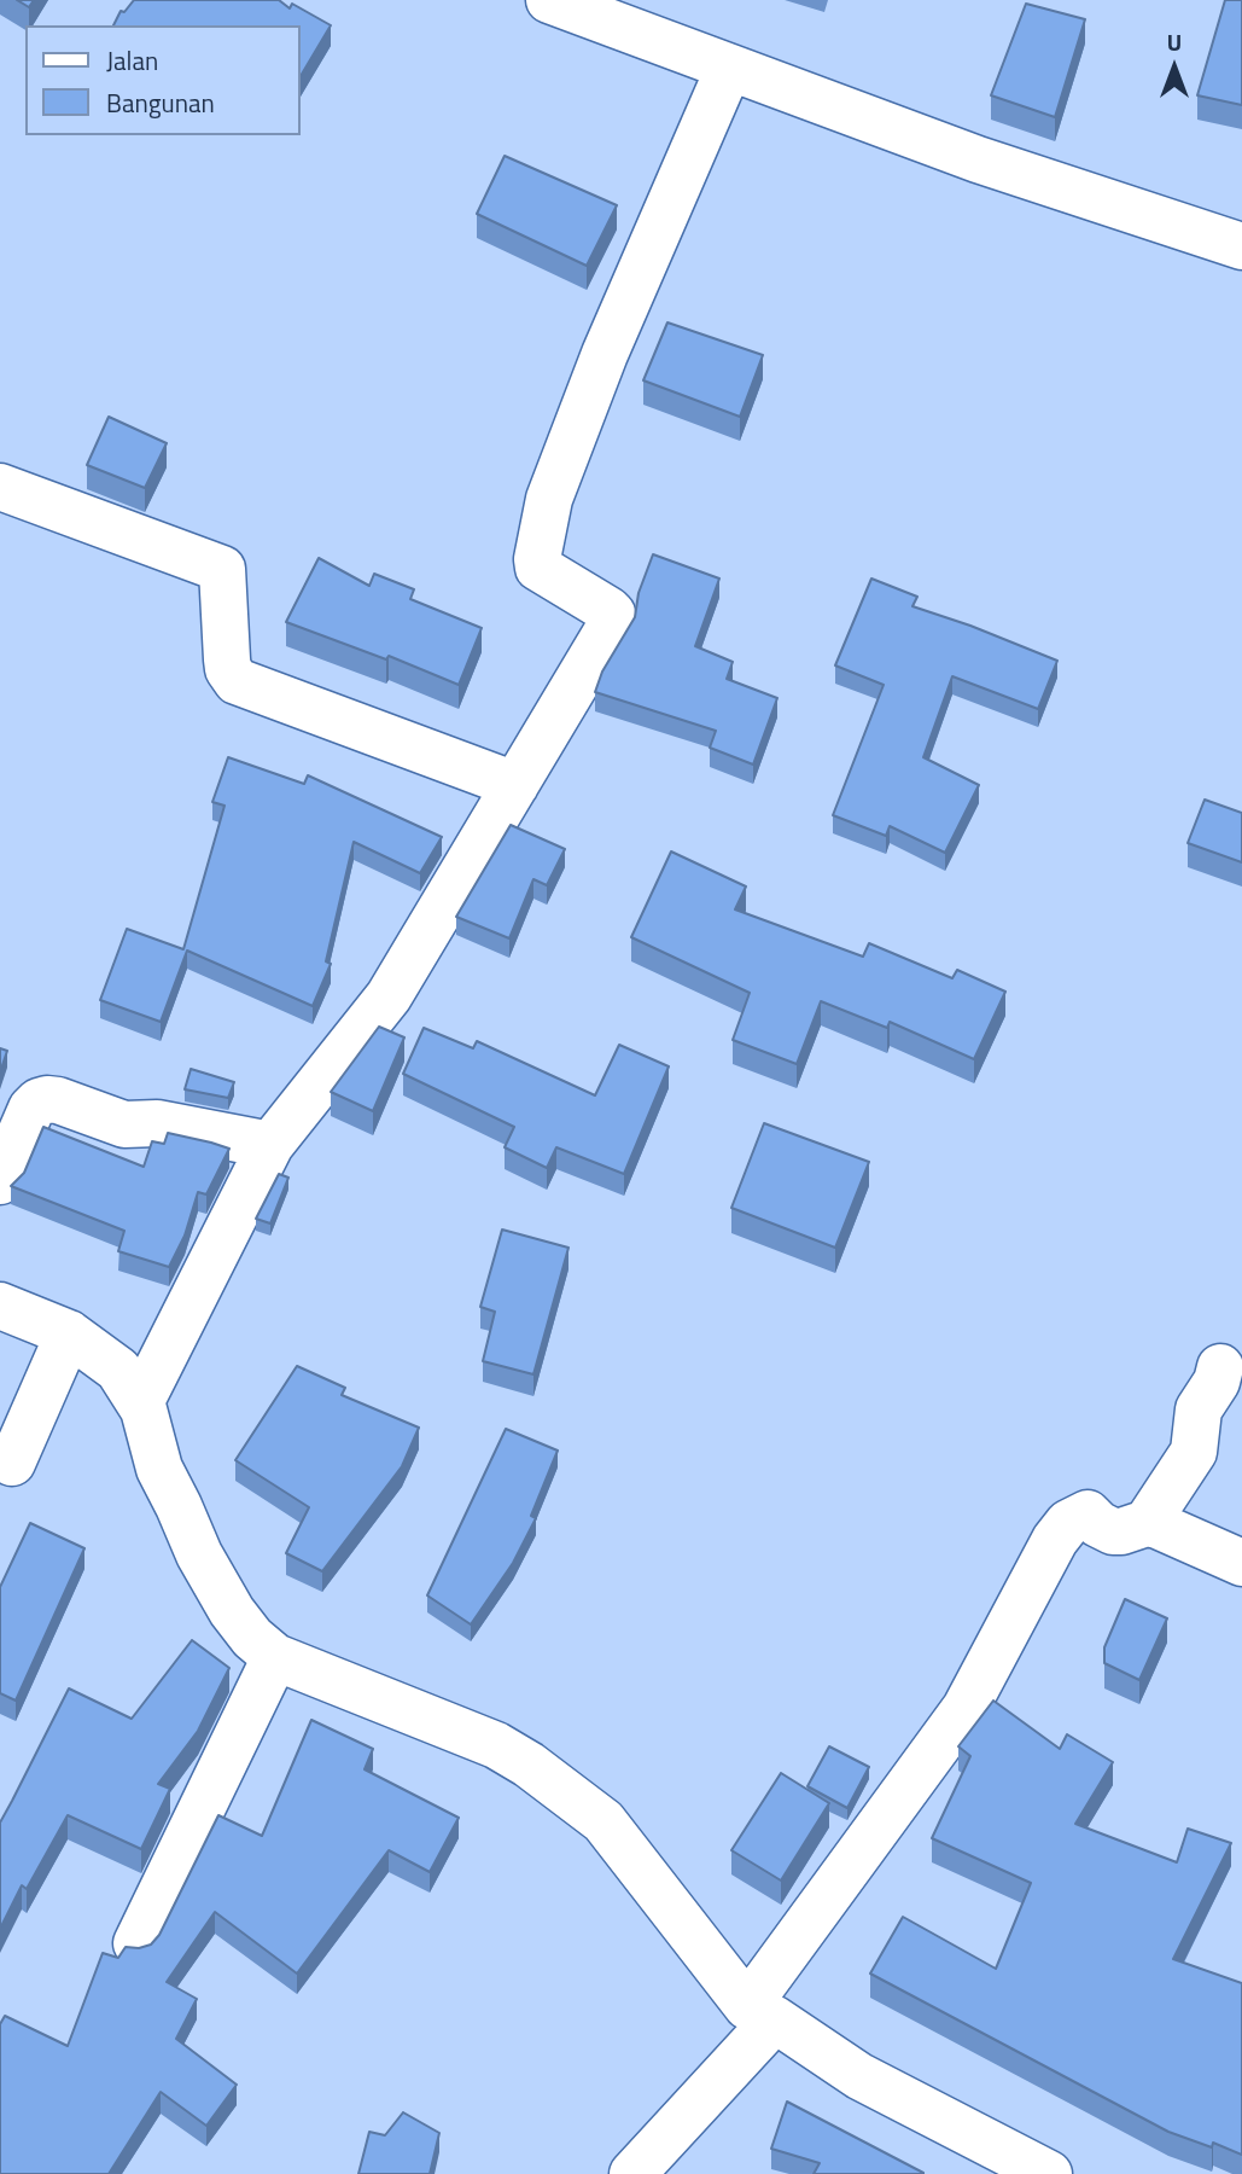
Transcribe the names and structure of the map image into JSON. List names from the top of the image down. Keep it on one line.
{"legend":["Jalan","Bangunan"],"north":"top"}
